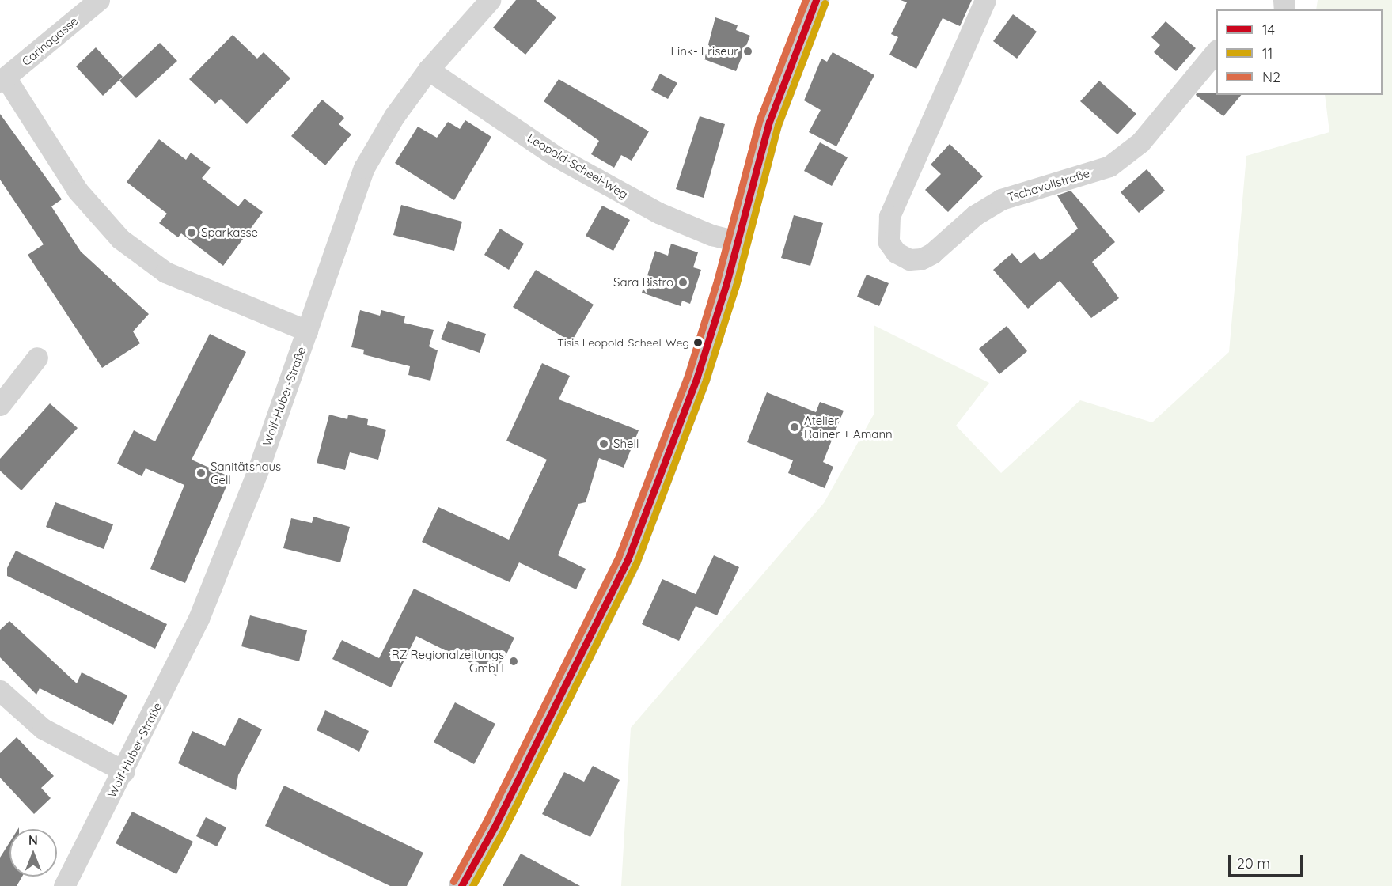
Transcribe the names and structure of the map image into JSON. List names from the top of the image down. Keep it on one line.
{"streets":{"street":["Carinagasse","Leopold-Scheel-Weg","Tschavollstraße","Wolf-Huber-Straße"]},"crossings":[["Leopold-Scheel-Weg","Wolf-Huber-Straße"]],"places":["Fink- Friseur","Sparkasse","Sara Bistro","Tisis Leopold-Scheel-Weg","Atelier Rainer + Amann","Shell","Sanitätshaus Gell","RZ Regionalzeitungs GmbH"],"lines":["transit line 14","transit line N2","transit line 11"],"legend":["14","11","N2"],"scale_bar":"20 m","north":"top"}
